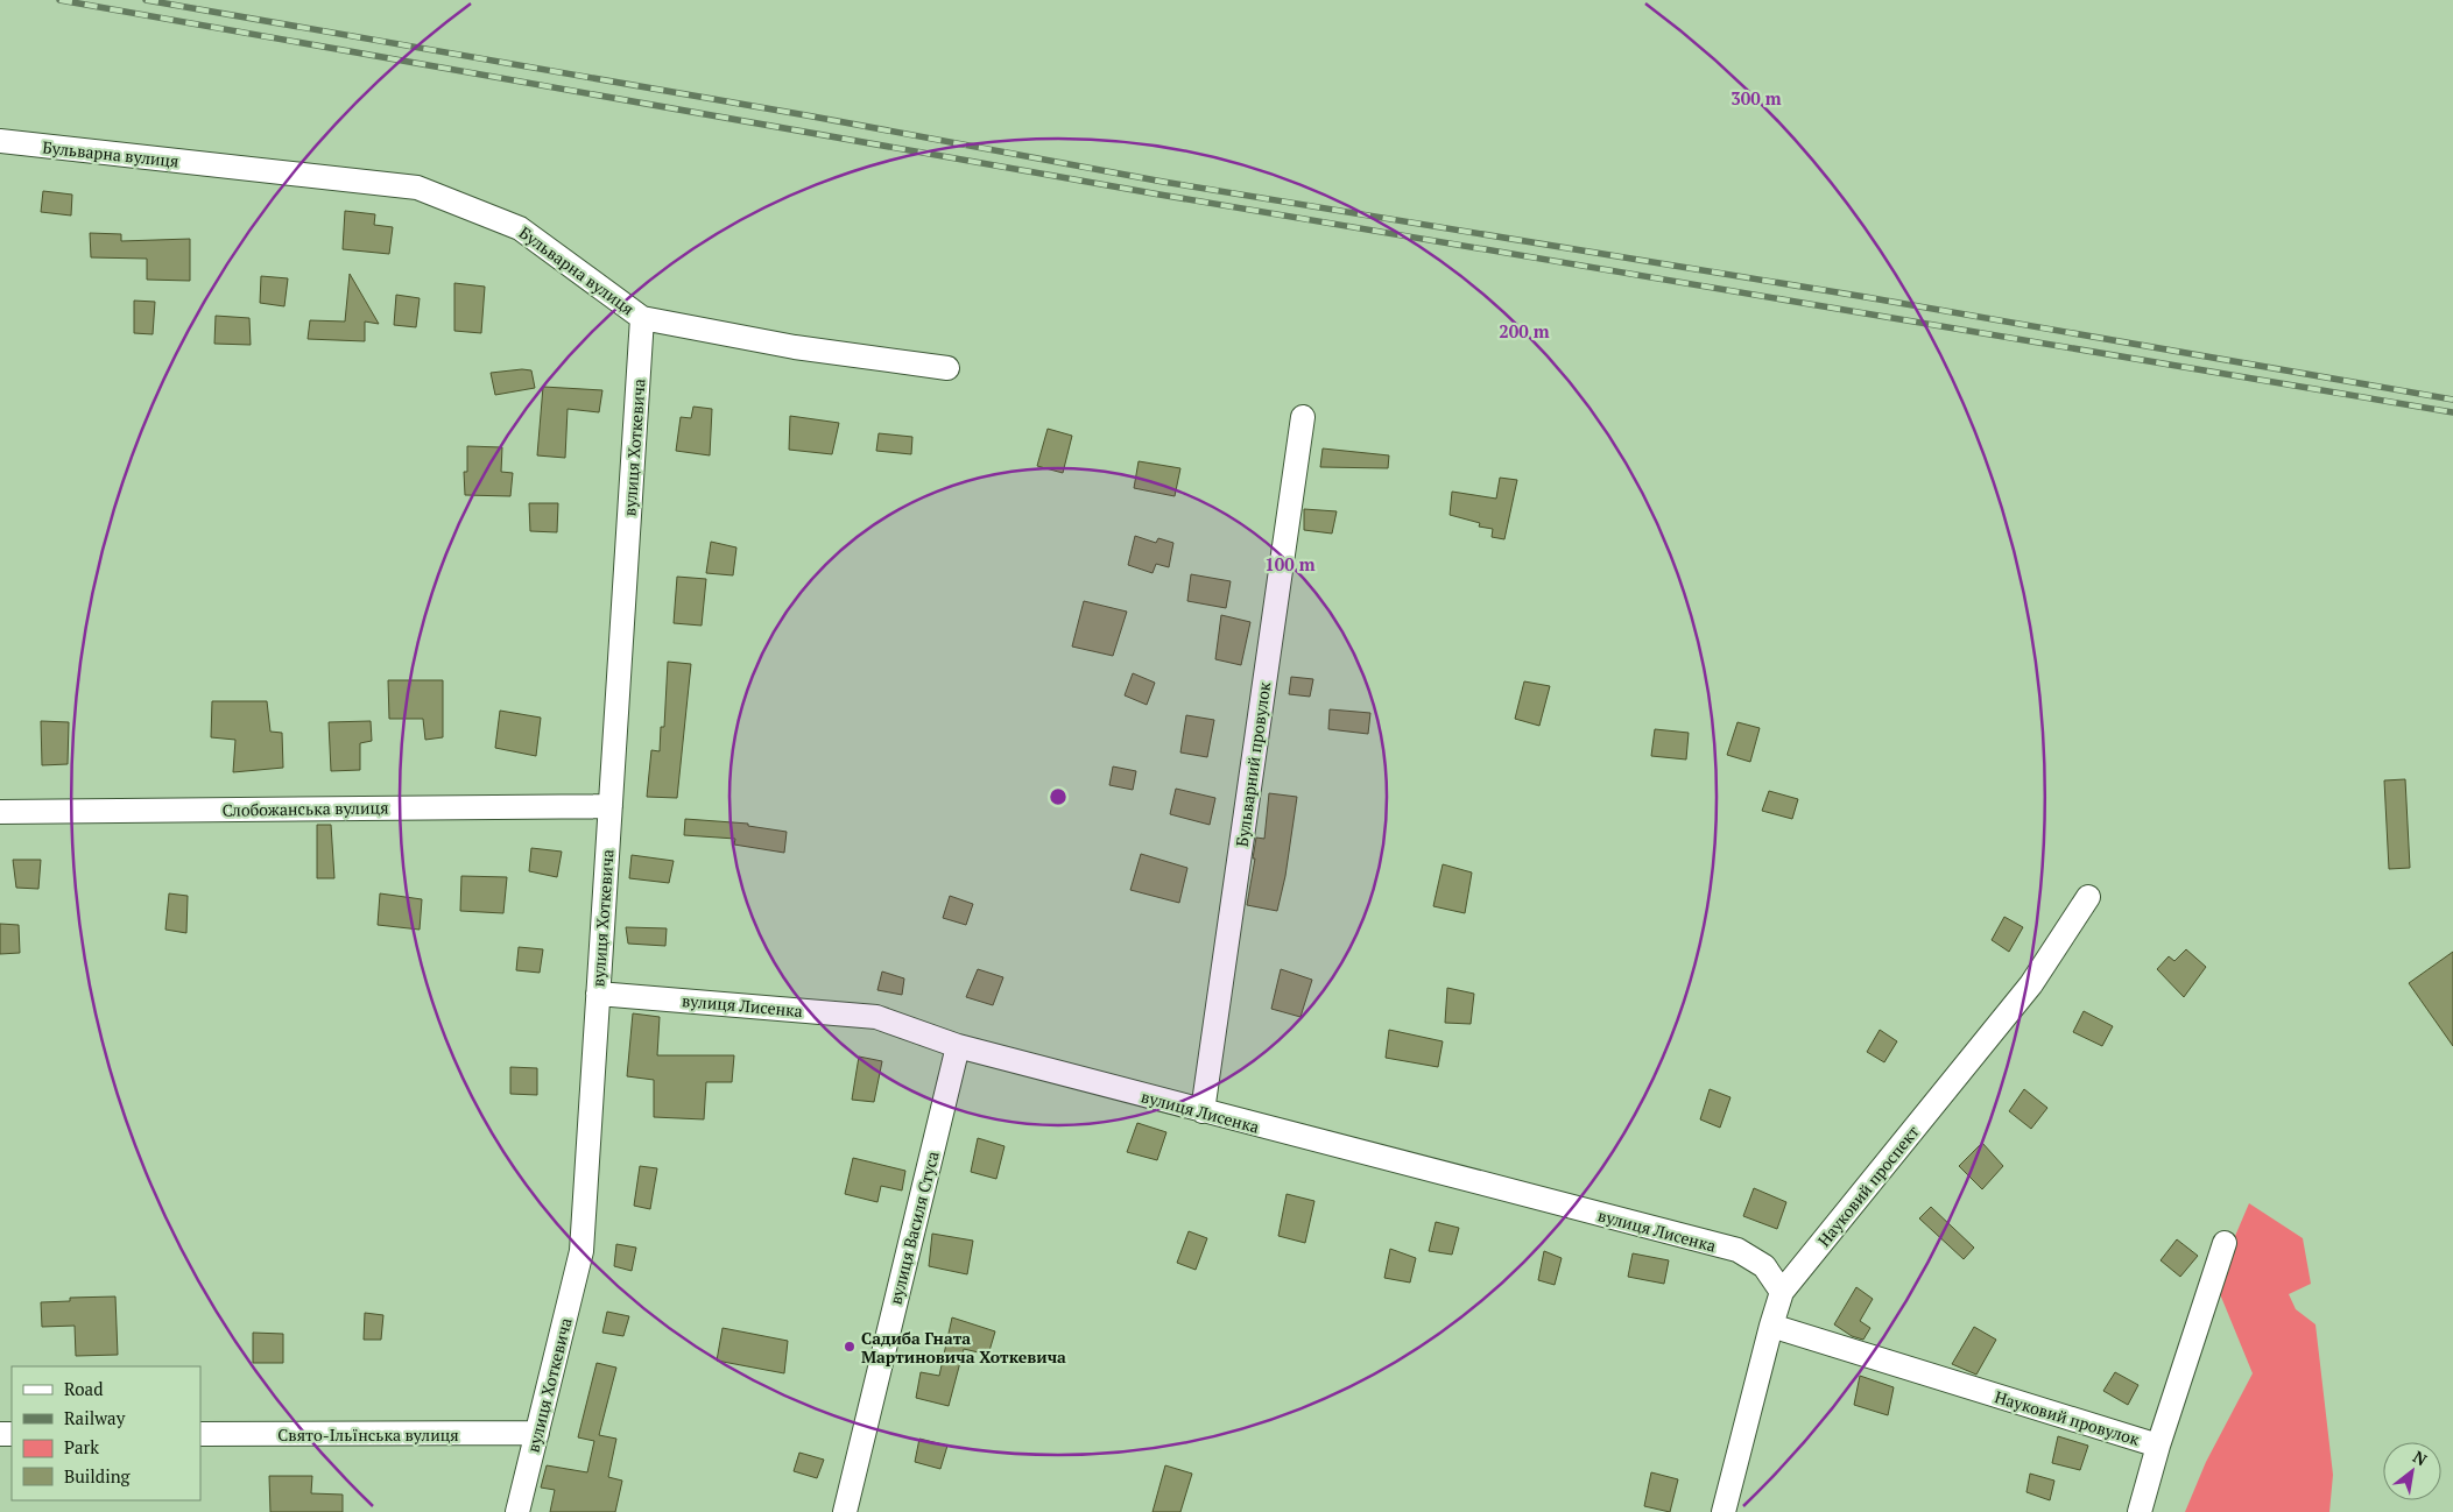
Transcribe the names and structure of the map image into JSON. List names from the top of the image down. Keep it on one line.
{"streets":{"street":["Бульварна вулиця","вулиця Хоткевича","Бульварний провулок","Слобожанська вулиця","вулиця Лисенка","Науковий проспект","вулиця Василя Стуса","Науковий провулок","Свято-Ільїнська вулиця"]},"crossings":[["Бульварна вулиця","вулиця Хоткевича"],["вулиця Хоткевича","Слобожанська вулиця"],["вулиця Хоткевича","вулиця Лисенка"],["вулиця Хоткевича","Свято-Ільїнська вулиця"],["Бульварний провулок","вулиця Лисенка"],["вулиця Лисенка","Науковий проспект"],["вулиця Лисенка","вулиця Василя Стуса"],["Науковий проспект","Науковий провулок"]],"places":["Садиба Гната Мартиновича Хоткевича"],"legend":["Road","Railway","Park","Building"],"north":"top right","rings":["300 m","200 m","100 m"]}
